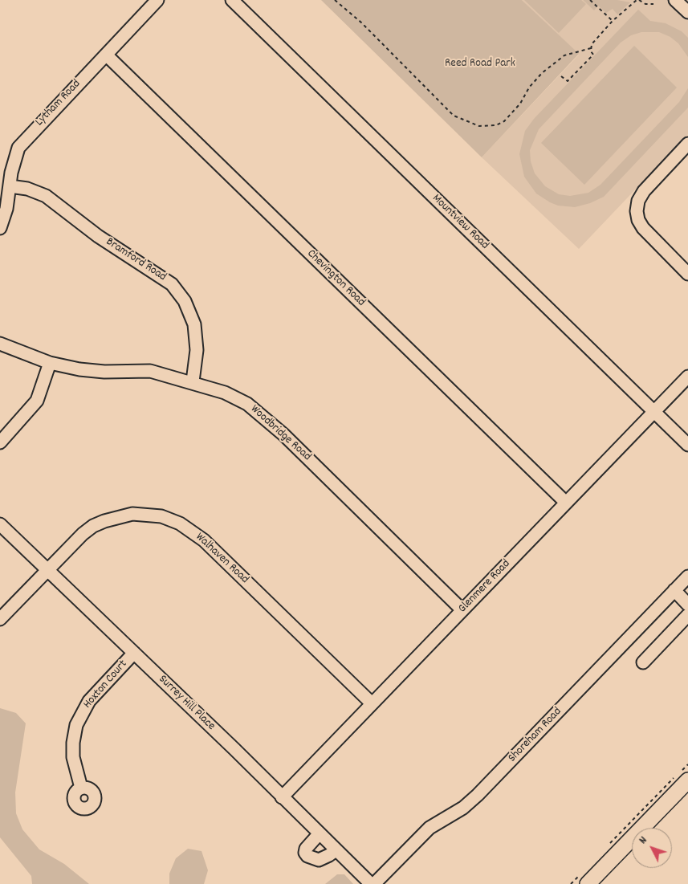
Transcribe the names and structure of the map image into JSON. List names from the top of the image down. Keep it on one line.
{"streets":{"street":["Lytham Road","Mountview Road","Bramford Road","Chevington Road","Woodbridge Road","Walhaven Road","Glenmere Road","Hoxton Court","Surrey Hill Place","Shoreham Road"]},"crossings":[["Lytham Road","Bramford Road"],["Lytham Road","Chevington Road"],["Mountview Road","Glenmere Road"],["Bramford Road","Woodbridge Road"],["Chevington Road","Glenmere Road"],["Woodbridge Road","Glenmere Road"],["Walhaven Road","Glenmere Road"],["Walhaven Road","Surrey Hill Place"],["Glenmere Road","Surrey Hill Place"],["Hoxton Court","Surrey Hill Place"]],"parks":["Reed Road Park"],"north":"top left"}
